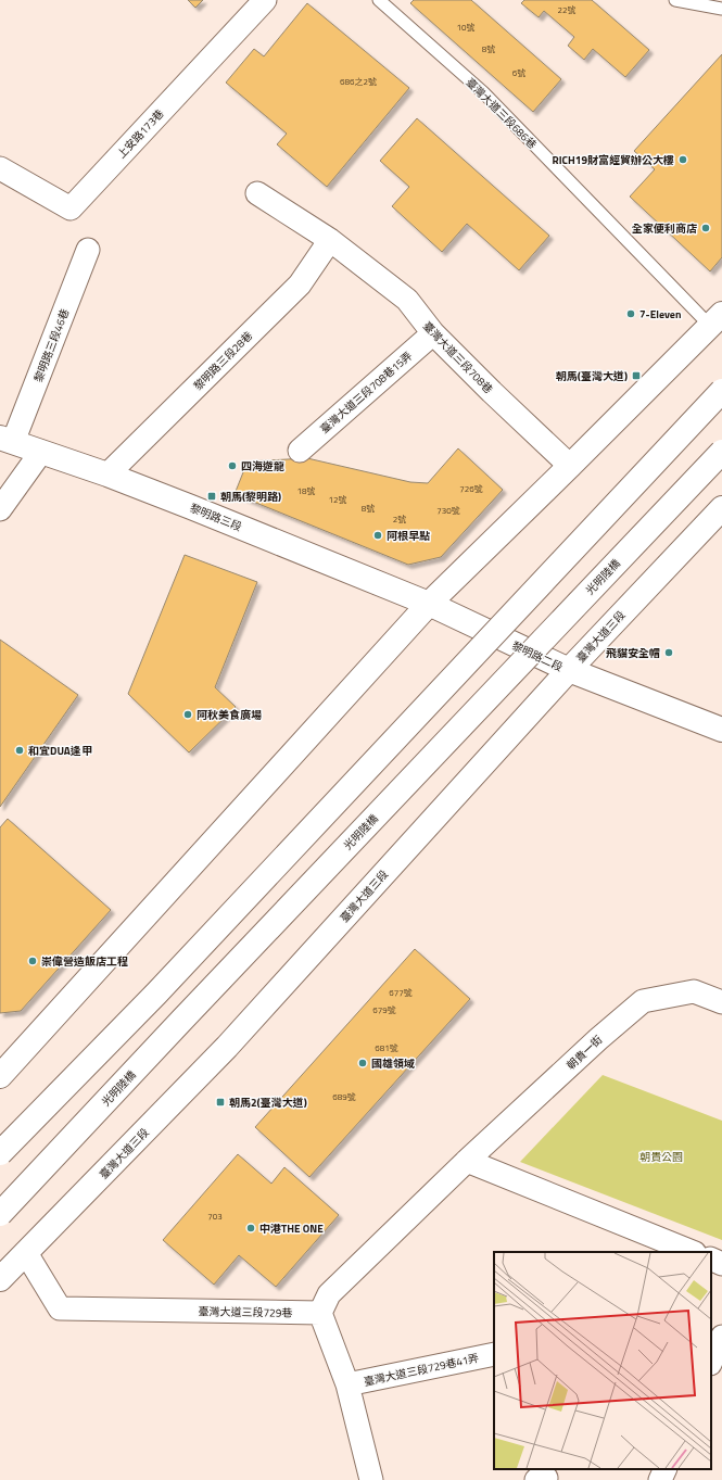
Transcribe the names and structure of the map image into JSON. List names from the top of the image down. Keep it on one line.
{"streets":{"main road":["黎明路三段","光明陸橋","臺灣大道三段","黎明路二段"],"street":["上安路173巷","黎明路三段46巷","臺灣大道三段708巷","黎明路三段28巷","臺灣大道三段708巷15弄","朝貴一街","臺灣大道三段729巷","臺灣大道三段729巷41弄"],"lane":["臺灣大道三段686巷"]},"crossings":[["黎明路三段46巷","黎明路三段"],["臺灣大道三段708巷","黎明路三段28巷"],["臺灣大道三段708巷","臺灣大道三段708巷15弄"],["黎明路三段28巷","黎明路三段"],["黎明路三段","黎明路二段"],["臺灣大道三段","黎明路二段"],["臺灣大道三段","臺灣大道三段729巷"],["朝貴一街","臺灣大道三段729巷"]],"parks":["朝貴公園"],"places":{"other":["RICH19財富經貿辦公大樓","全家便利商店","7-Eleven","四海遊龍","阿根早點","飛貓安全帽","阿秋美食廣場","和宜DUA逢甲","崇偉營造飯店工程","國雄領域","中港THE ONE"],"transit":["朝馬(臺灣大道)","朝馬(黎明路)","朝馬2(臺灣大道)"]},"house_numbers":["22號","10號","8號","6號","686之2號","726號","18號","12號","8號","730號","2號","677號","679號","681號","689號","703"]}
